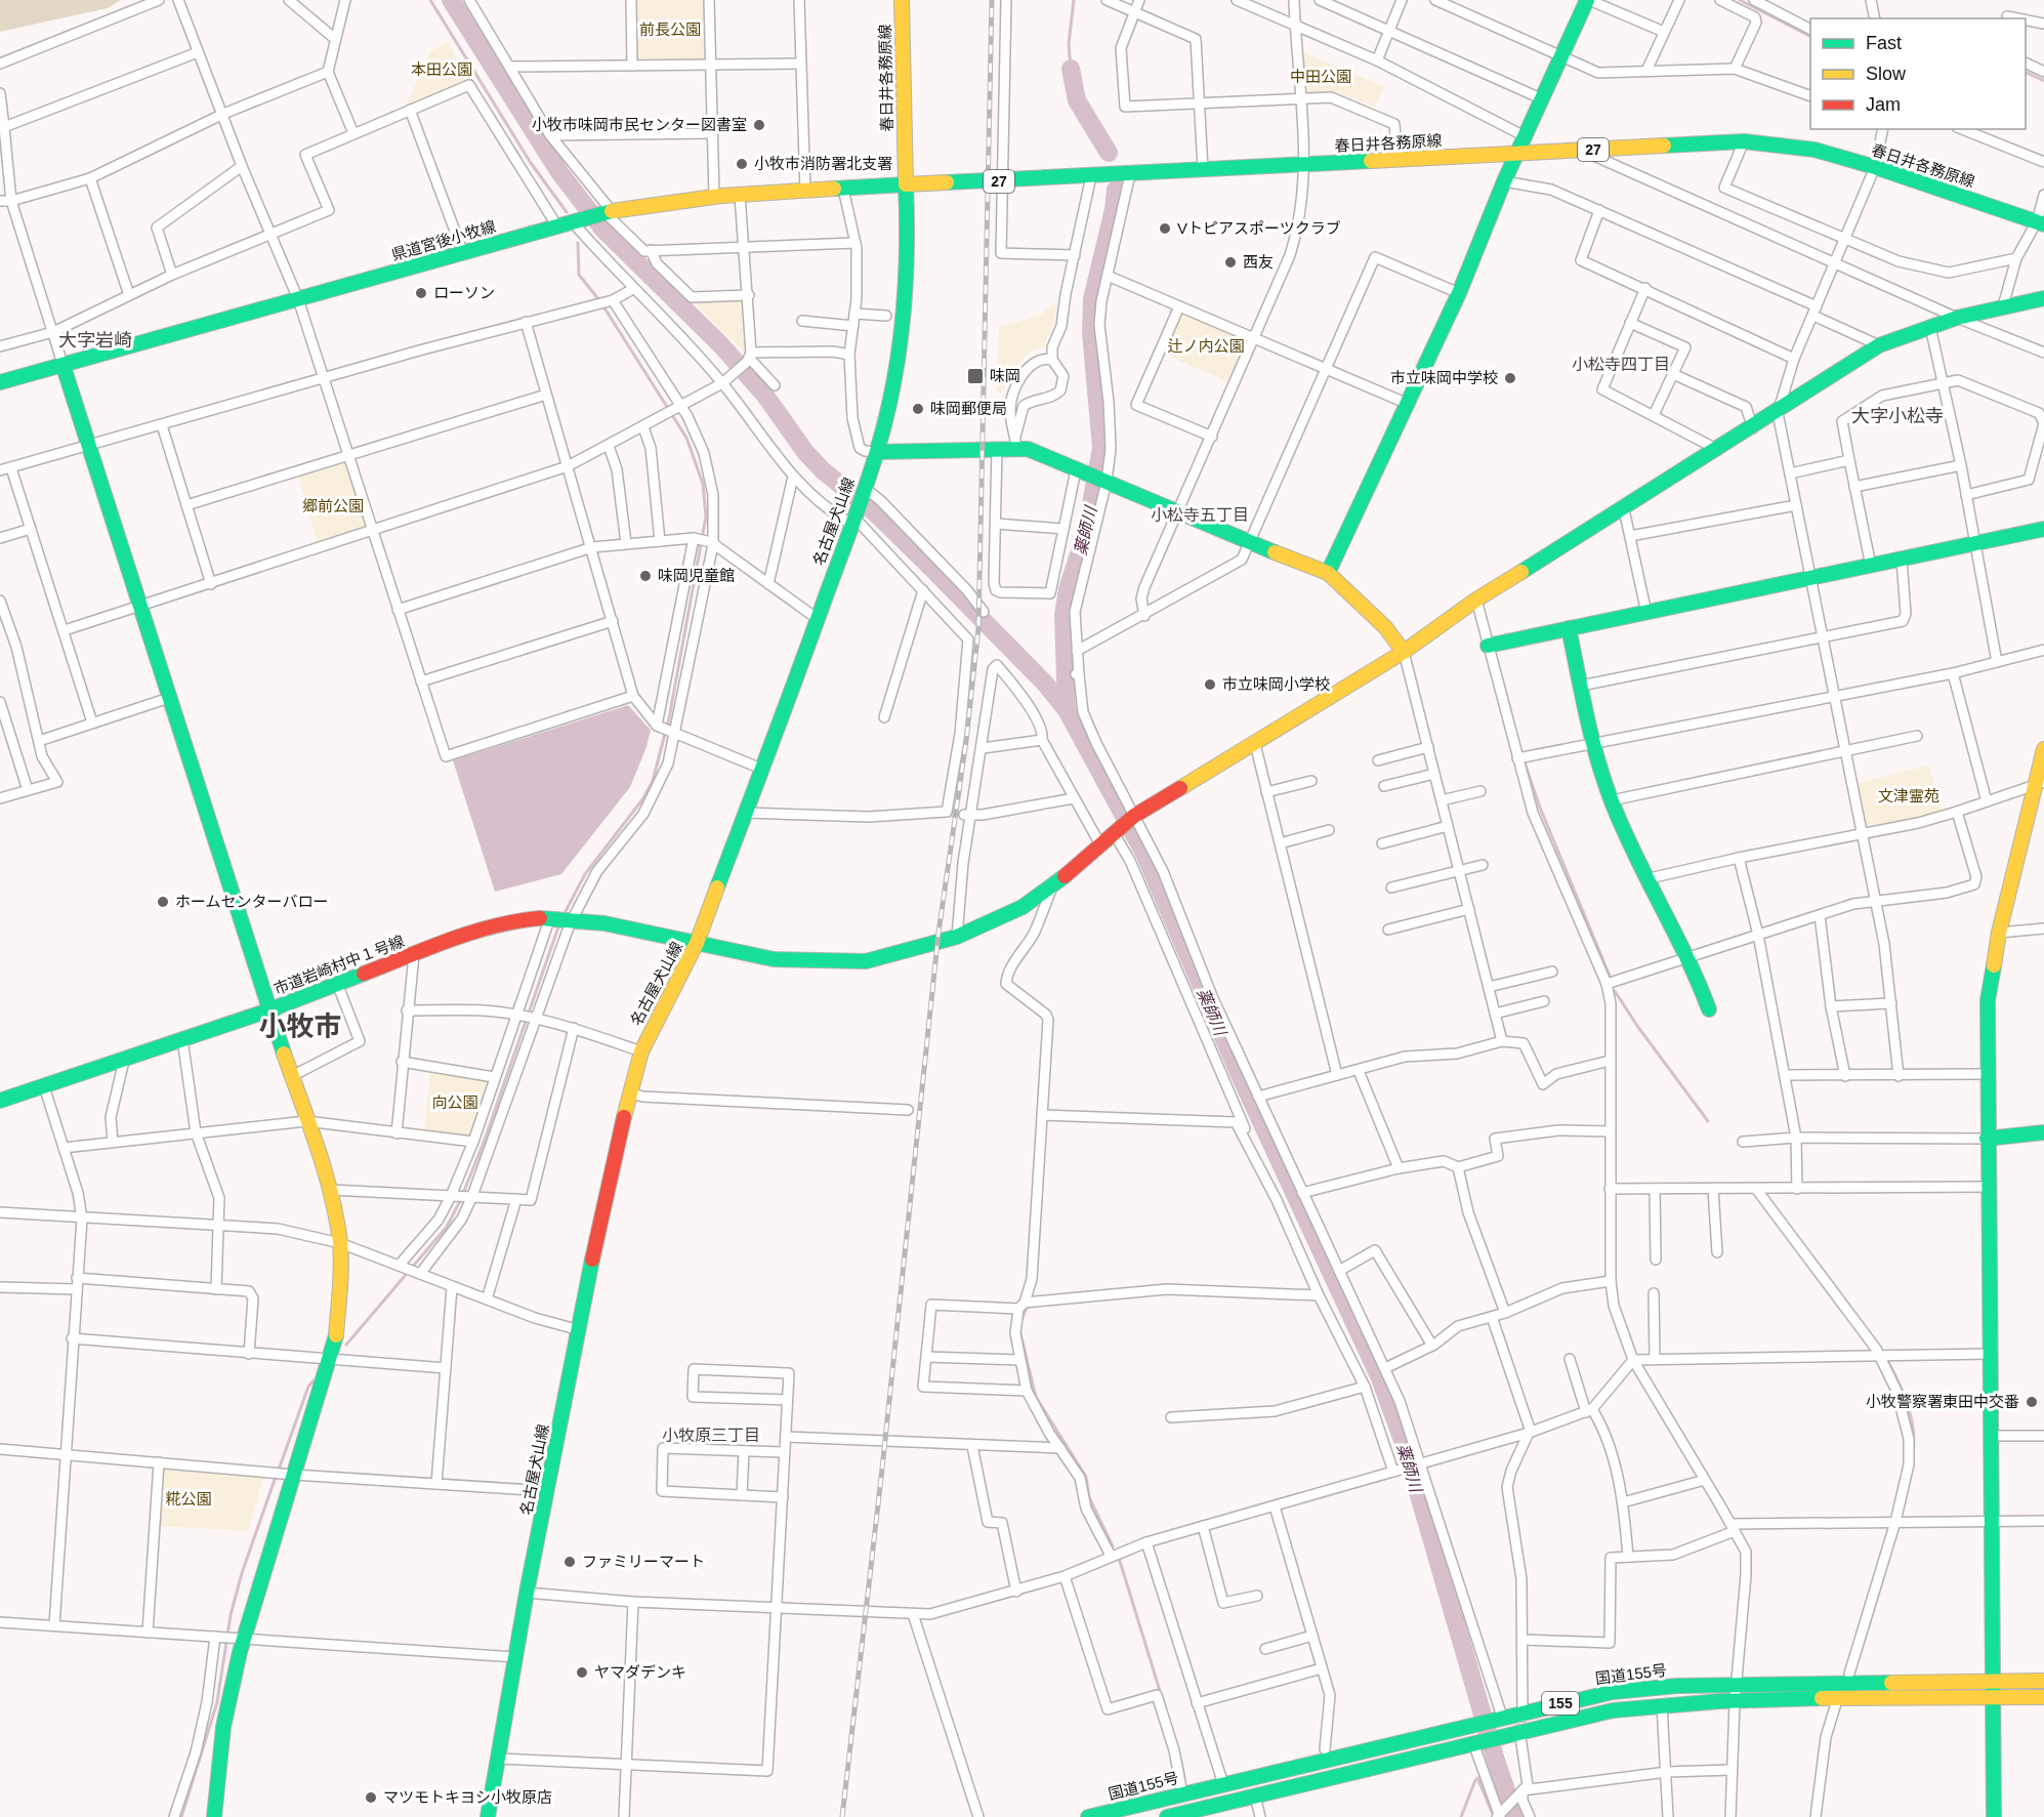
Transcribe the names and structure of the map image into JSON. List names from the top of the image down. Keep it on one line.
{"streets":{"main road":["春日井各務原線","27","県道宮後小牧線","名古屋犬山線","市道岩崎村中１号線","国道155号","155"]},"crossings":[["春日井各務原線","県道宮後小牧線"],["春日井各務原線","名古屋犬山線"],["県道宮後小牧線","名古屋犬山線"],["名古屋犬山線","市道岩崎村中１号線"]],"districts":["大字岩崎","小松寺四丁目","大字小松寺","小松寺五丁目","小牧市","小牧原三丁目"],"water":["薬師川"],"parks":["前長公園","本田公園","中田公園","辻ノ内公園","郷前公園","文津霊苑","向公園","糀公園"],"places":{"other":["小牧市味岡市民センター図書室","小牧市消防署北支署","Vトピアスポーツクラブ","西友","ローソン","市立味岡中学校","味岡郵便局","味岡児童館","市立味岡小学校","ホームセンターバロー","小牧警察署東田中交番","ファミリーマート","ヤマダデンキ","マツモトキヨシ小牧原店"],"transit":["味岡"]},"legend":["Fast","Slow","Jam"]}
